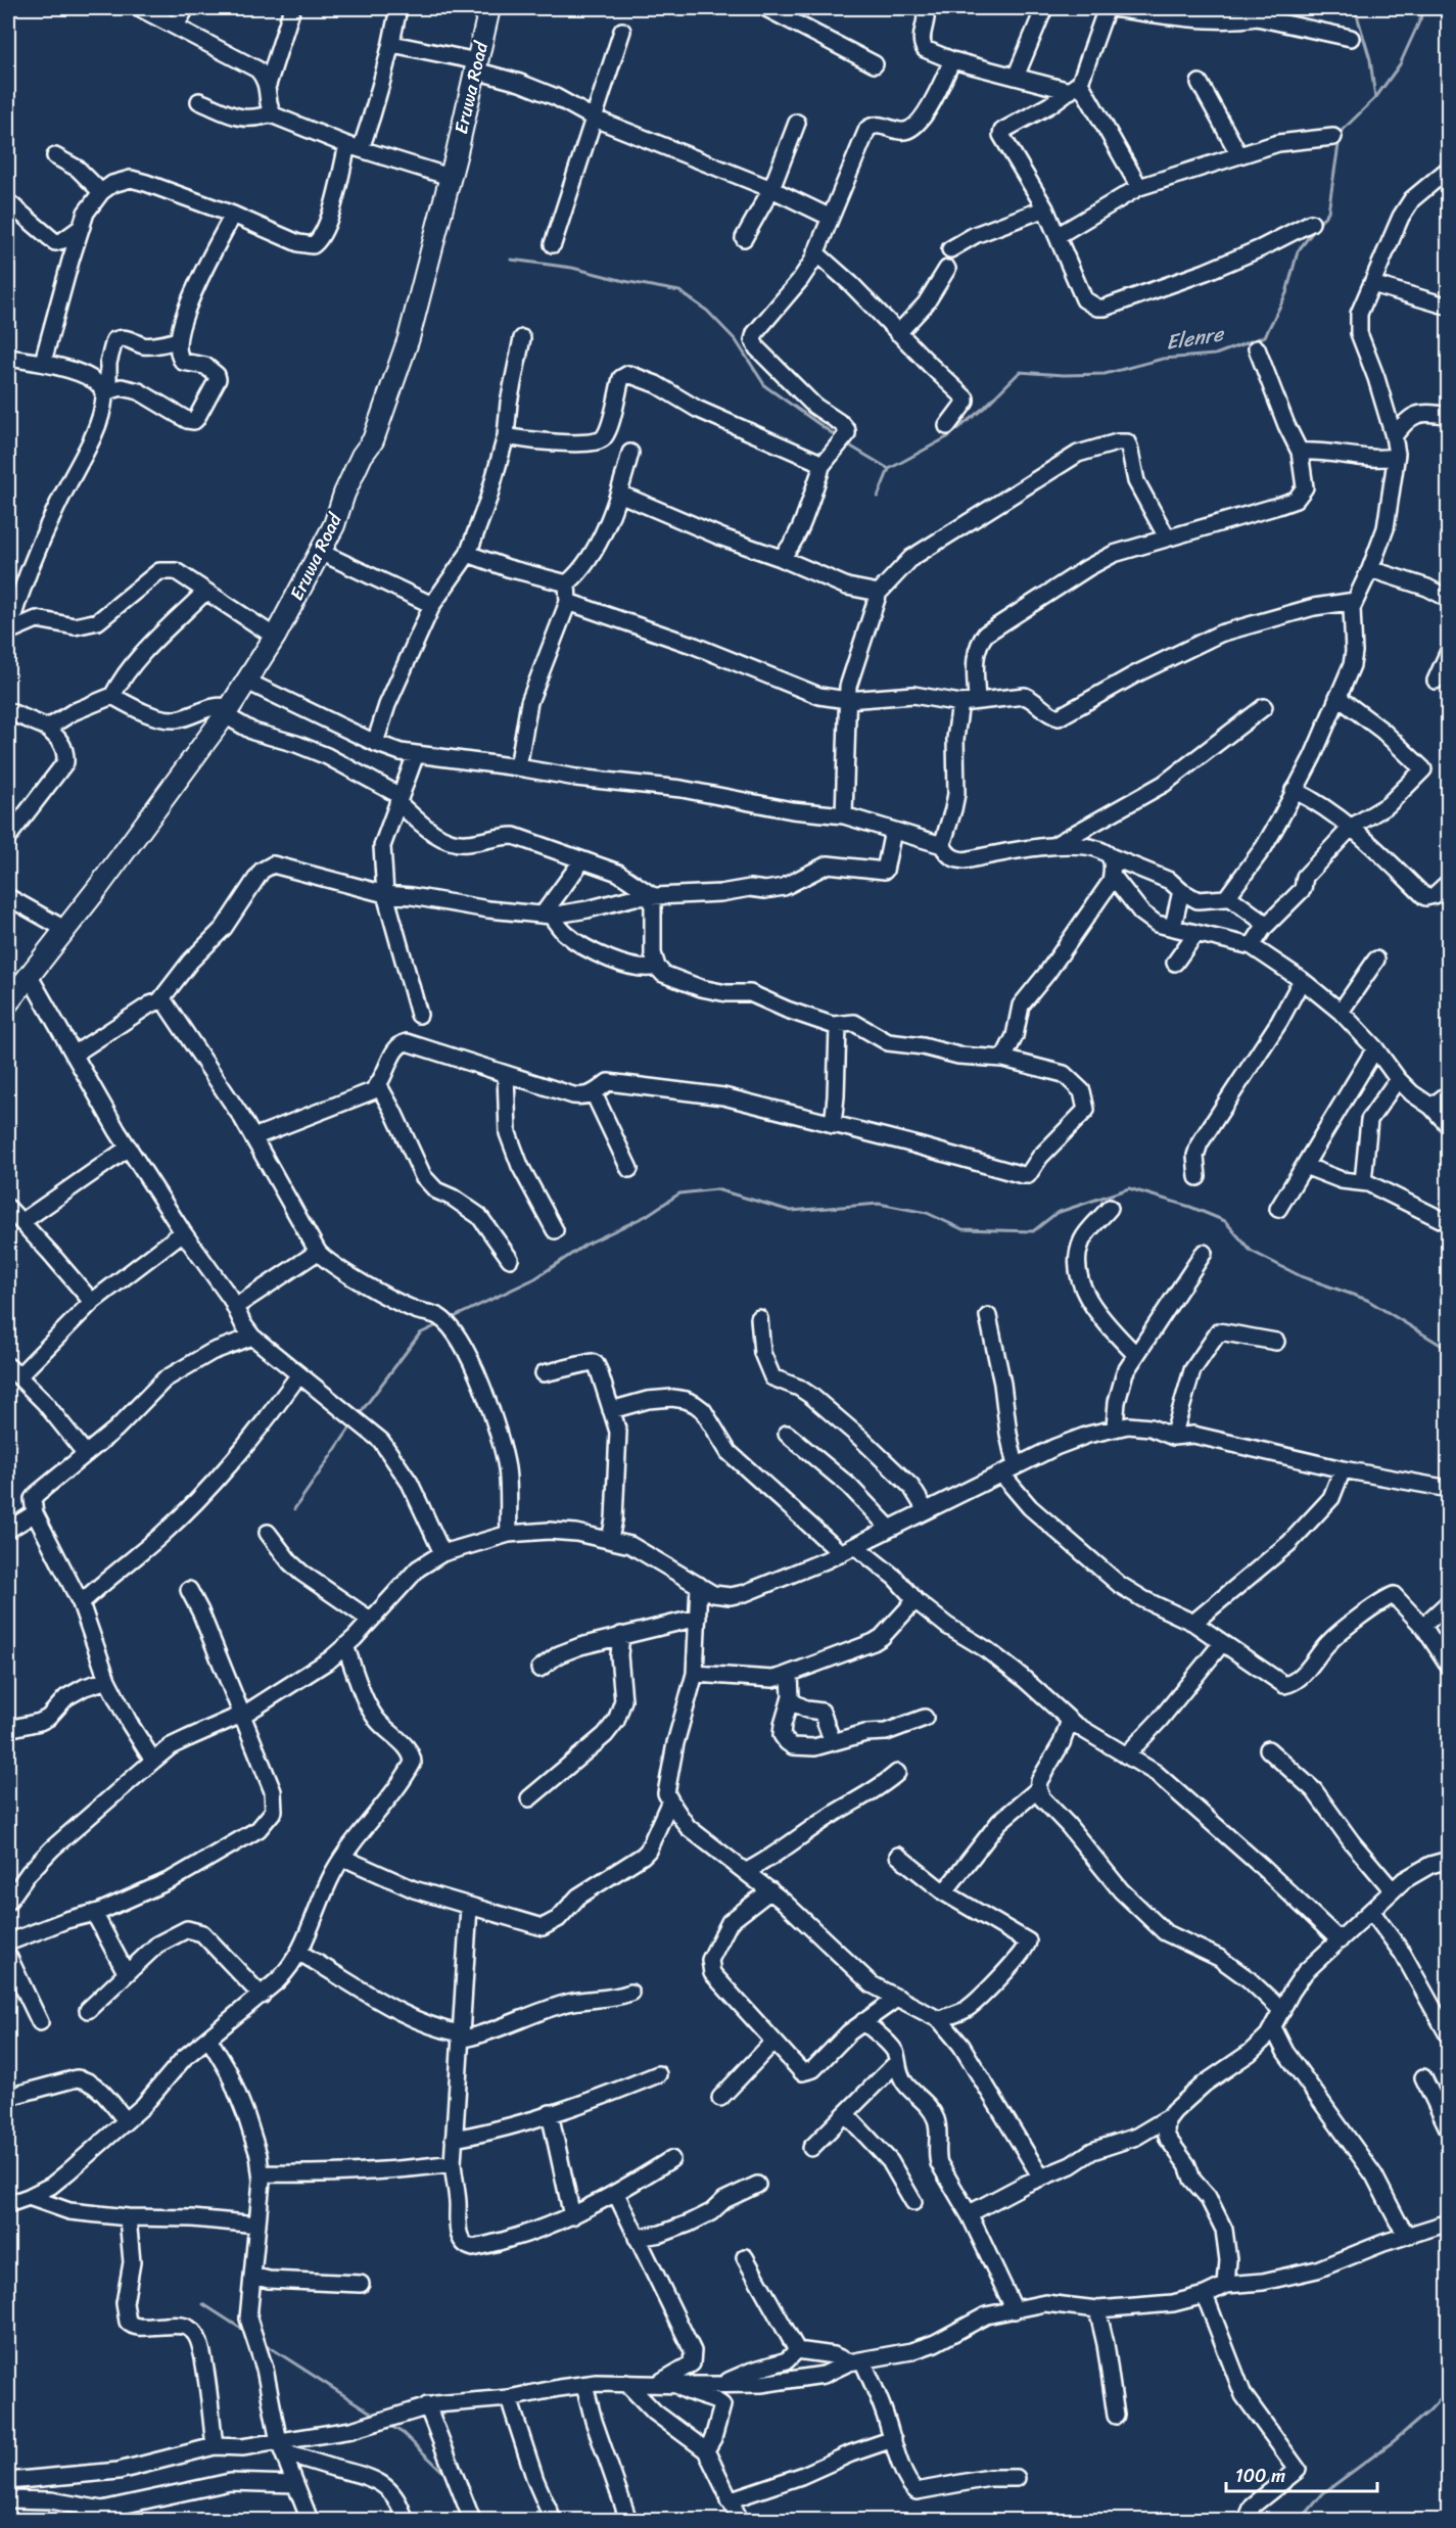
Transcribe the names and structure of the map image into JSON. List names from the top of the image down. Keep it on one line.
{"streets":{"main road":["Eruwa Road"]},"water":["Elenre"],"scale_bar":"100 m"}
